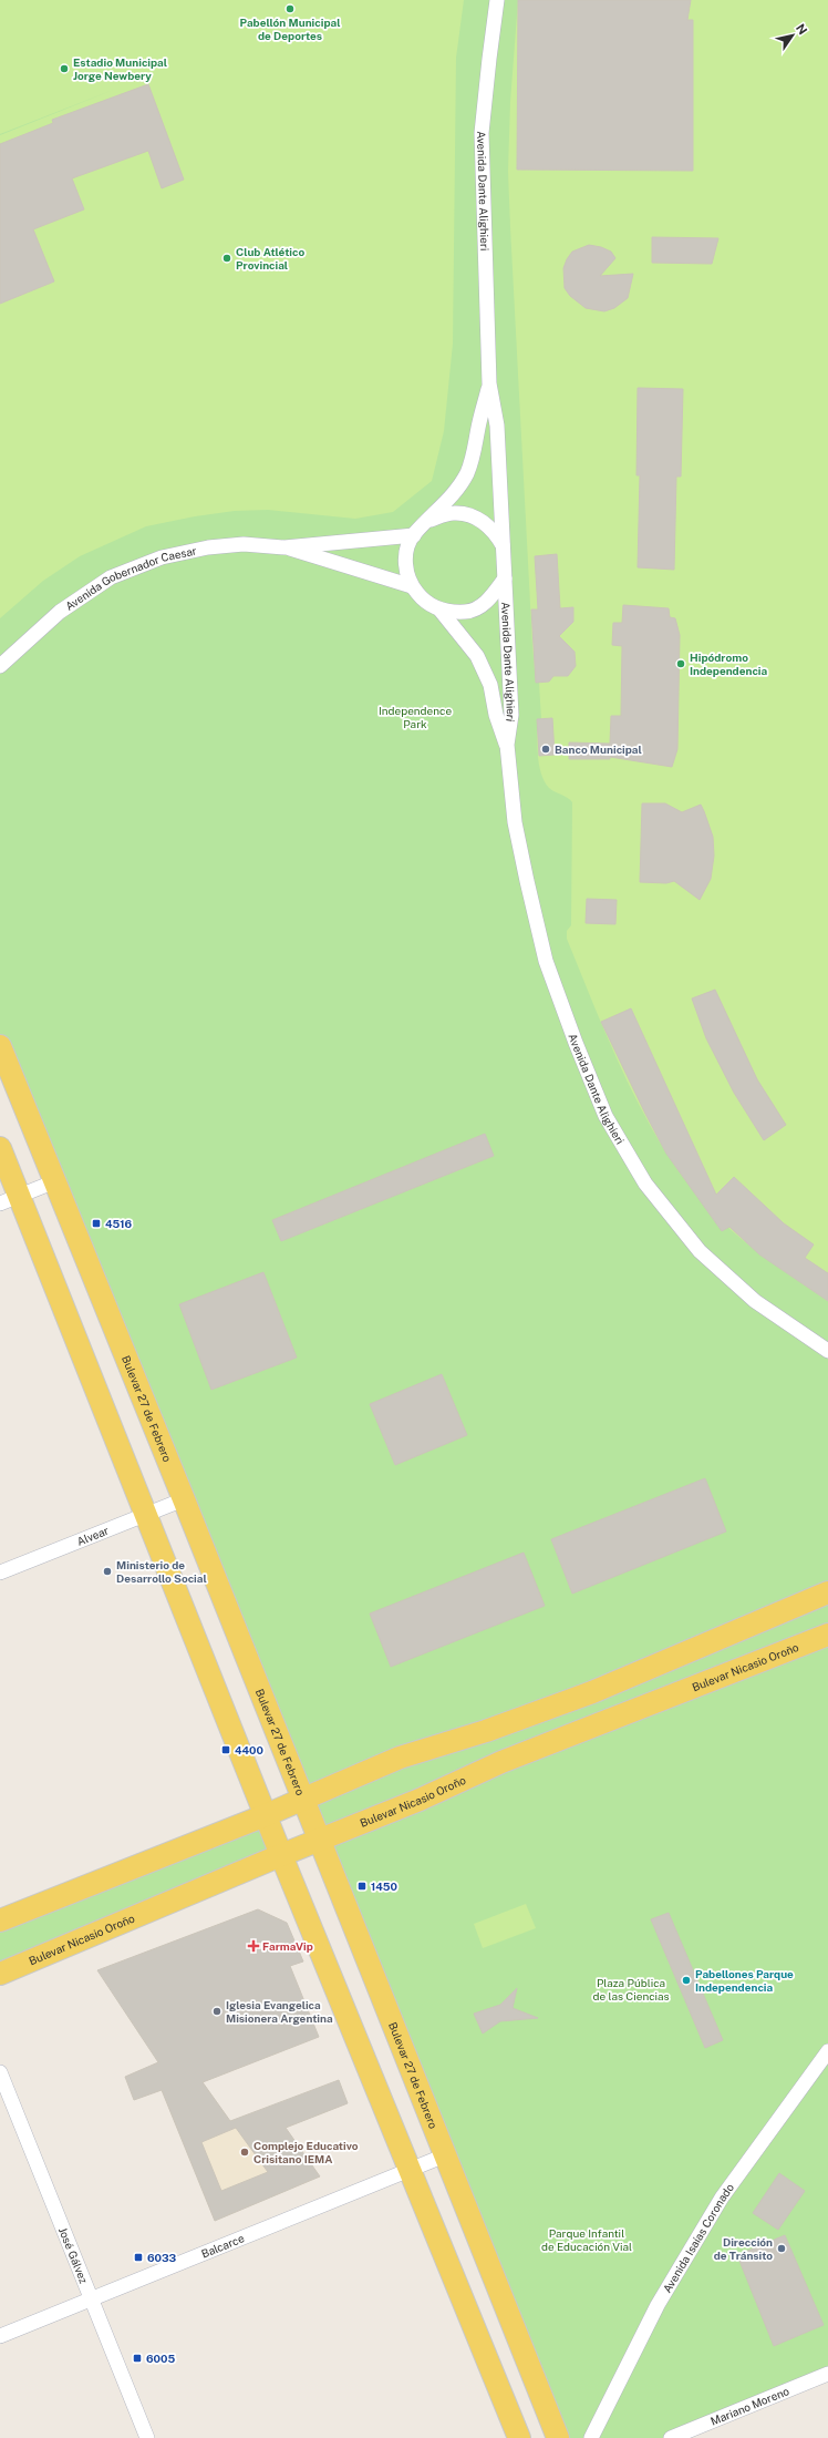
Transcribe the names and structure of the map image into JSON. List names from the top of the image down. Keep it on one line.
{"streets":{"main road":["Bulevar 27 de Febrero","Bulevar Nicasio Oroño"],"street":["Avenida Dante Alighieri","Avenida Gobernador Caesar","Alvear","Avenida Isaías Coronado","Balcarce","José Gálvez","Mariano Moreno"]},"crossings":[["Avenida Dante Alighieri","Avenida Gobernador Caesar"],["Bulevar 27 de Febrero","Alvear"],["Bulevar 27 de Febrero","Bulevar Nicasio Oroño"],["Bulevar 27 de Febrero","Balcarce"],["Balcarce","José Gálvez"]],"parks":["Independence Park","Plaza Pública de las Ciencias","Parque Infantil de Educación Vial"],"places":{"other":["Pabellón Municipal de Deportes","Estadio Municipal Jorge Newbery","Club Atlético Provincial","Hipódromo Independencia","Banco Municipal","Ministerio de Desarrollo Social","Pabellones Parque Independencia","Iglesia Evangelica Misionera Argentina","Complejo Educativo Crisitano IEMA","Dirección de Tránsito"],"transit":["4516","4400","1450","6033","6005"],"health":["FarmaVip"]},"north":"top right"}
